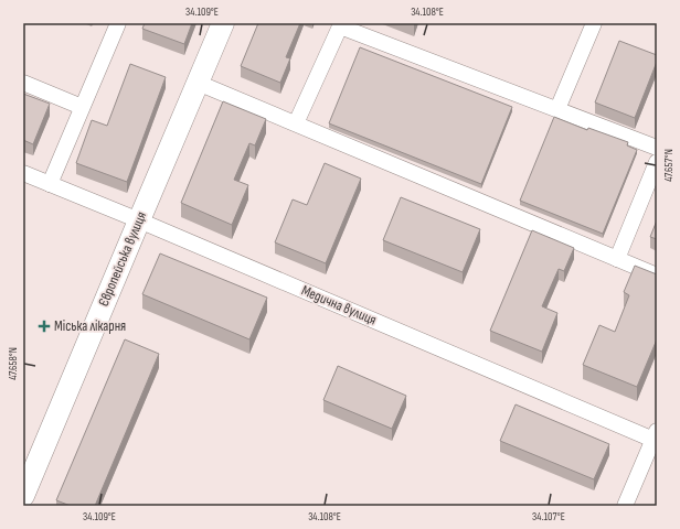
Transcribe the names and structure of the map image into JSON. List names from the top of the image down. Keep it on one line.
{"streets":{"street":["Європейська вулиця","Медична вулиця"]},"crossings":[["Європейська вулиця","Медична вулиця"]],"places":{"health":["Мiська лiкарня"]},"coordinates":["34.109°E","34.108°E","47.657°N","47.658°N","34.107°E"]}
